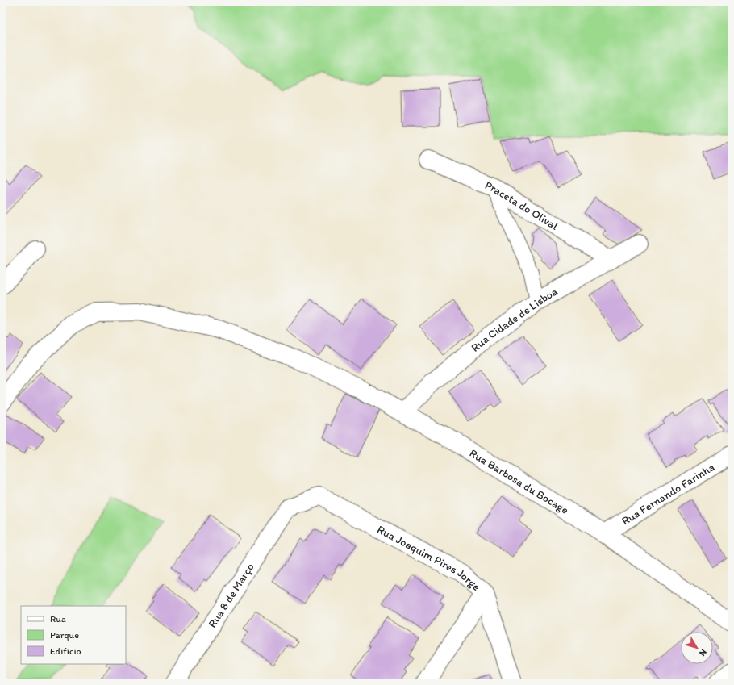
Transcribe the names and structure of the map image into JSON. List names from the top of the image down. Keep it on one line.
{"streets":{"street":["Praceta do Olival","Rua Cidade de Lisboa","Rua Barbosa du Bocage","Rua Fernando Farinha","Rua Joaquim Pires Jorge","Rua 8 de Março"]},"crossings":[["Praceta do Olival","Rua Cidade de Lisboa"],["Rua Cidade de Lisboa","Rua Barbosa du Bocage"],["Rua Barbosa du Bocage","Rua Fernando Farinha"],["Rua Joaquim Pires Jorge","Rua 8 de Março"]],"legend":["Rua","Parque","Edifício"],"north":"bottom right"}
